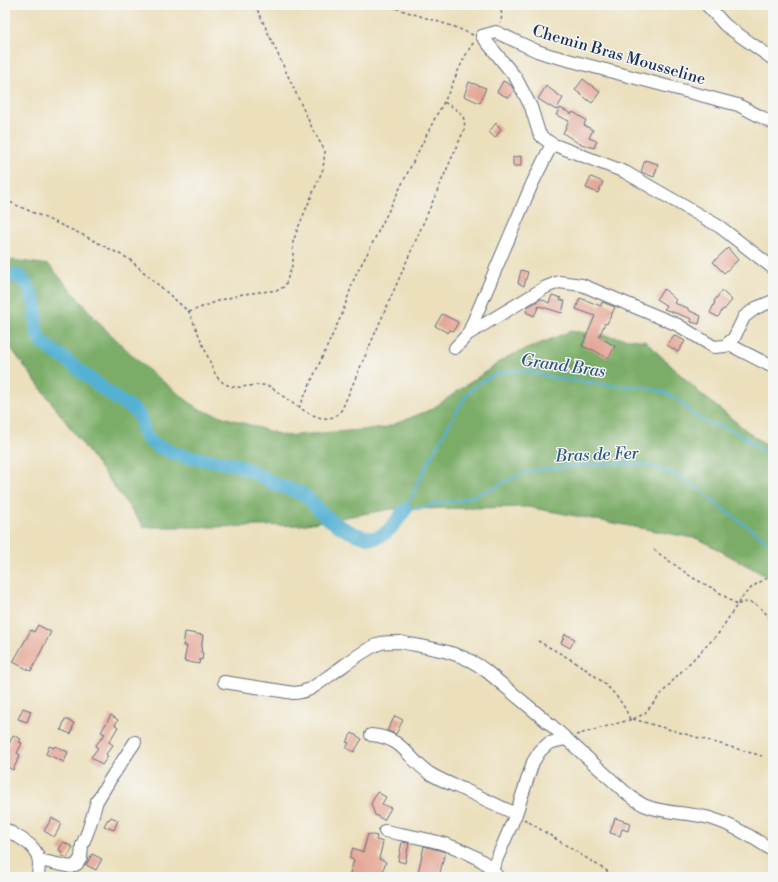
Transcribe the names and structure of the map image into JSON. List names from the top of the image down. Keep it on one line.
{"streets":{"street":["Chemin Bras Mousseline"]},"water":["Grand Bras","Bras de Fer"]}
